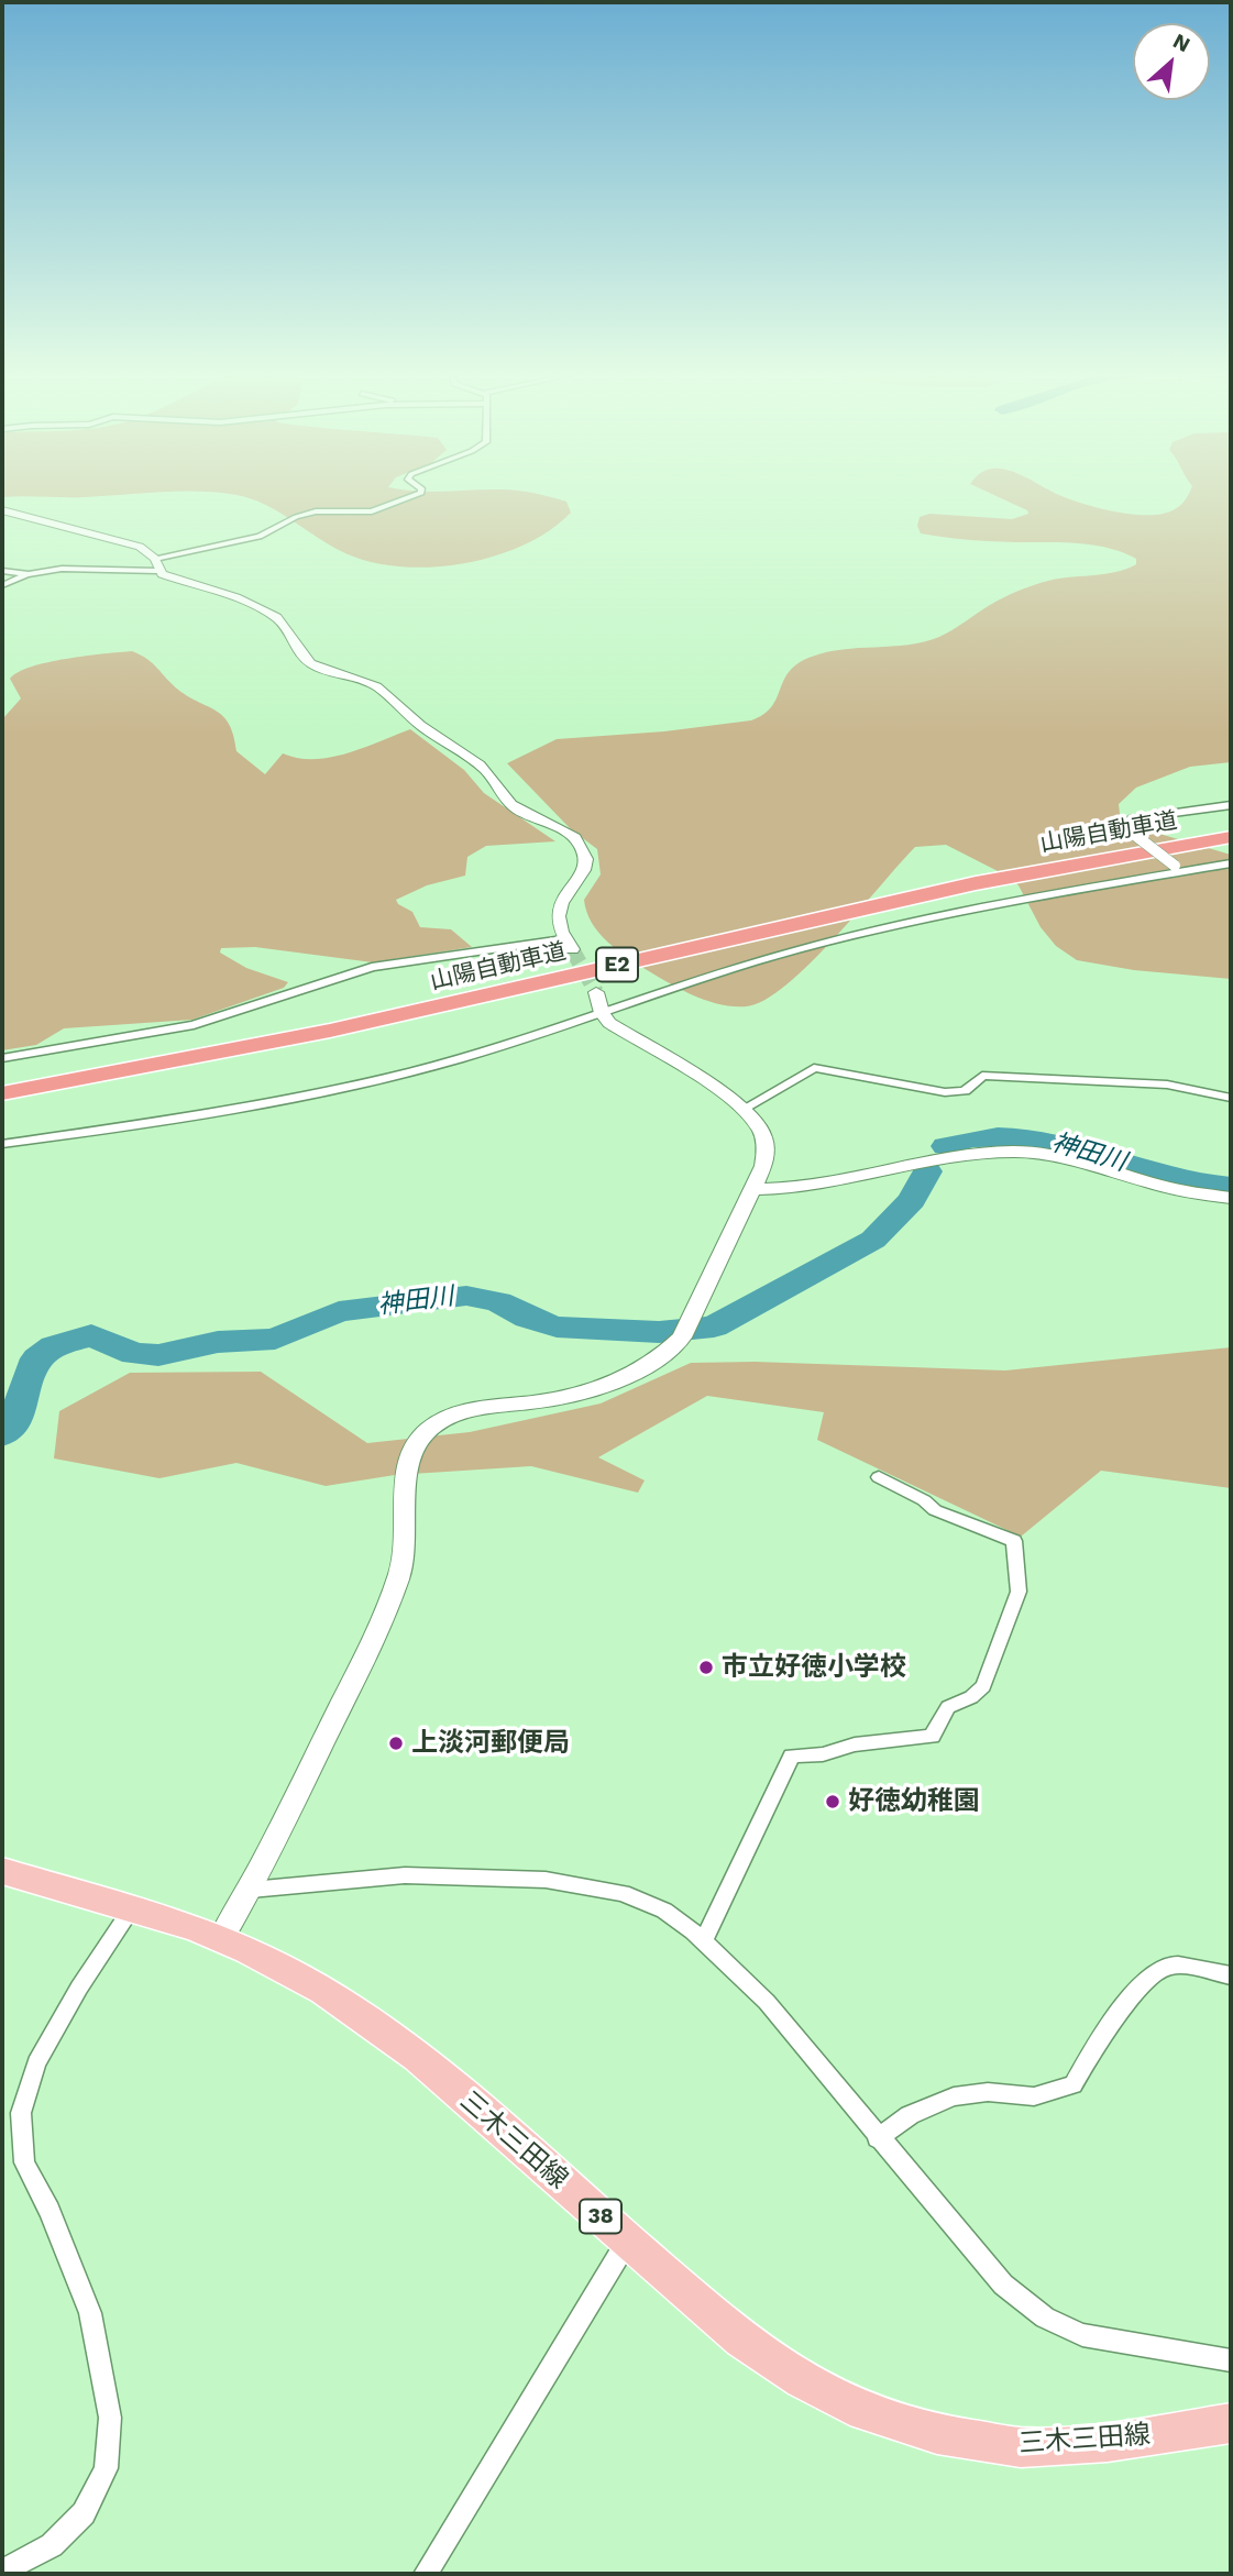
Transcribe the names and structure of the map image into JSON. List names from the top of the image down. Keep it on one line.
{"streets":{"highway":["山陽自動車道","E2"],"main road":["三木三田線","38"]},"water":["神田川"],"places":["市立好徳小学校","上淡河郵便局","好徳幼稚園"],"north":"top right"}
